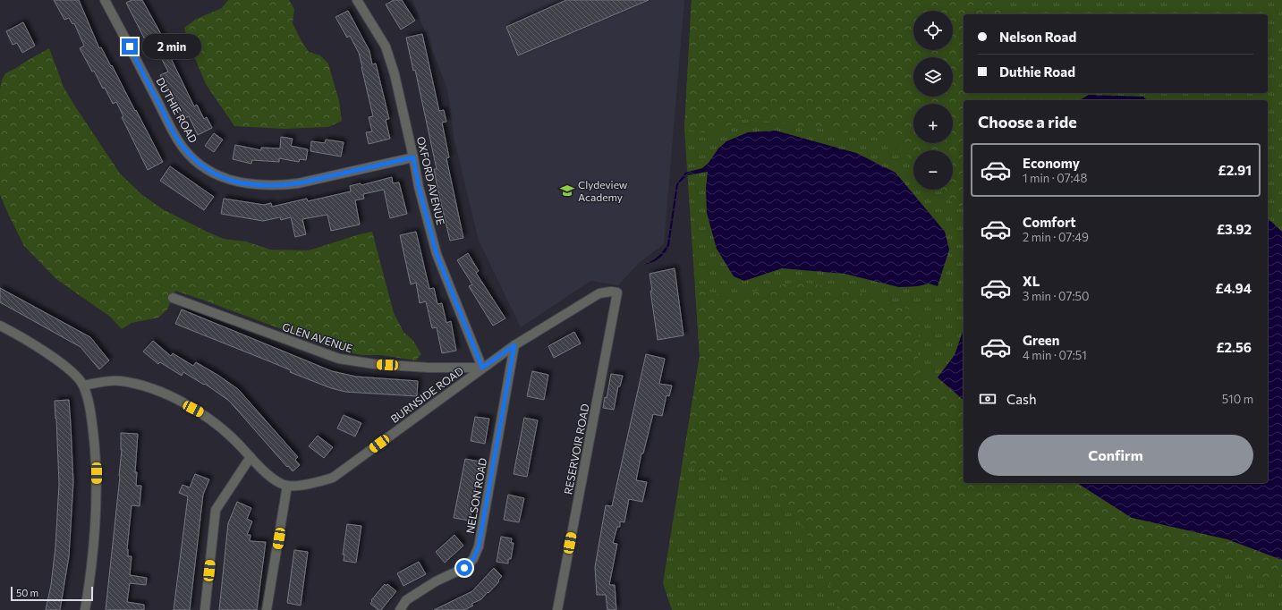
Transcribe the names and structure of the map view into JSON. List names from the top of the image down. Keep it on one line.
{"streets":{"street":["DUTHIE ROAD","OXFORD AVENUE","GLEN AVENUE","BURNSIDE ROAD","RESERVOIR ROAD","NELSON ROAD"]},"crossings":[["DUTHIE ROAD","OXFORD AVENUE"],["OXFORD AVENUE","GLEN AVENUE"],["OXFORD AVENUE","BURNSIDE ROAD"],["GLEN AVENUE","BURNSIDE ROAD"],["BURNSIDE ROAD","RESERVOIR ROAD"],["BURNSIDE ROAD","NELSON ROAD"]],"places":{"school or university":["Clydeview Academy"]},"scale_bar":"50 m","page":{"map_buttons":["+","−"],"banner":["Nelson Road","Duthie Road"],"bubble":"2 min","heading":"Choose a ride","list":[{"name":"Economy","note":"1 min · 07:48","value":"£2.91"},{"name":"Comfort","note":"2 min · 07:49","value":"£3.92"},{"name":"XL","note":"3 min · 07:50","value":"£4.94"},{"name":"Green","note":"4 min · 07:51","value":"£2.56"}],"pay":["Cash","510 m"],"buttons":"Confirm","scale":"50 m"}}
